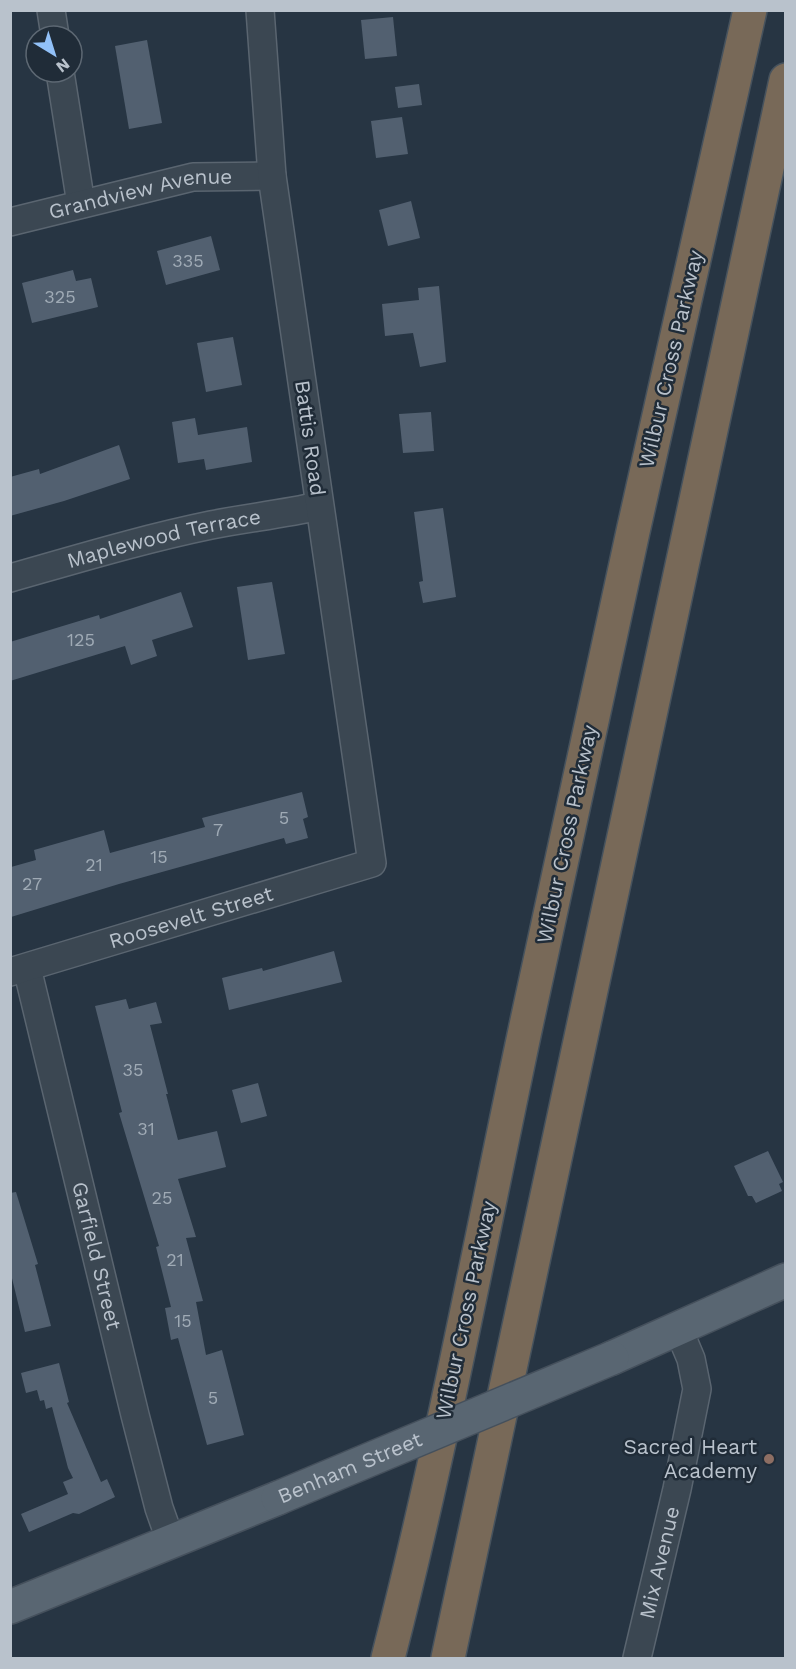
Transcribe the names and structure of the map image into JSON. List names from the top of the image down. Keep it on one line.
{"streets":{"highway":["Wilbur Cross Parkway"],"main road":["Benham Street"],"street":["Grandview Avenue","Battis Road","Maplewood Terrace","Roosevelt Street","Garfield Street","Mix Avenue"]},"crossings":[["Grandview Avenue","Battis Road"],["Battis Road","Maplewood Terrace"],["Battis Road","Roosevelt Street"],["Roosevelt Street","Garfield Street"],["Garfield Street","Benham Street"],["Benham Street","Mix Avenue"]],"places":["Sacred Heart Academy"],"house_numbers":["335","325","125","5","7","15","21","27","35","31","25","21","15","5"],"north":"bottom right"}
